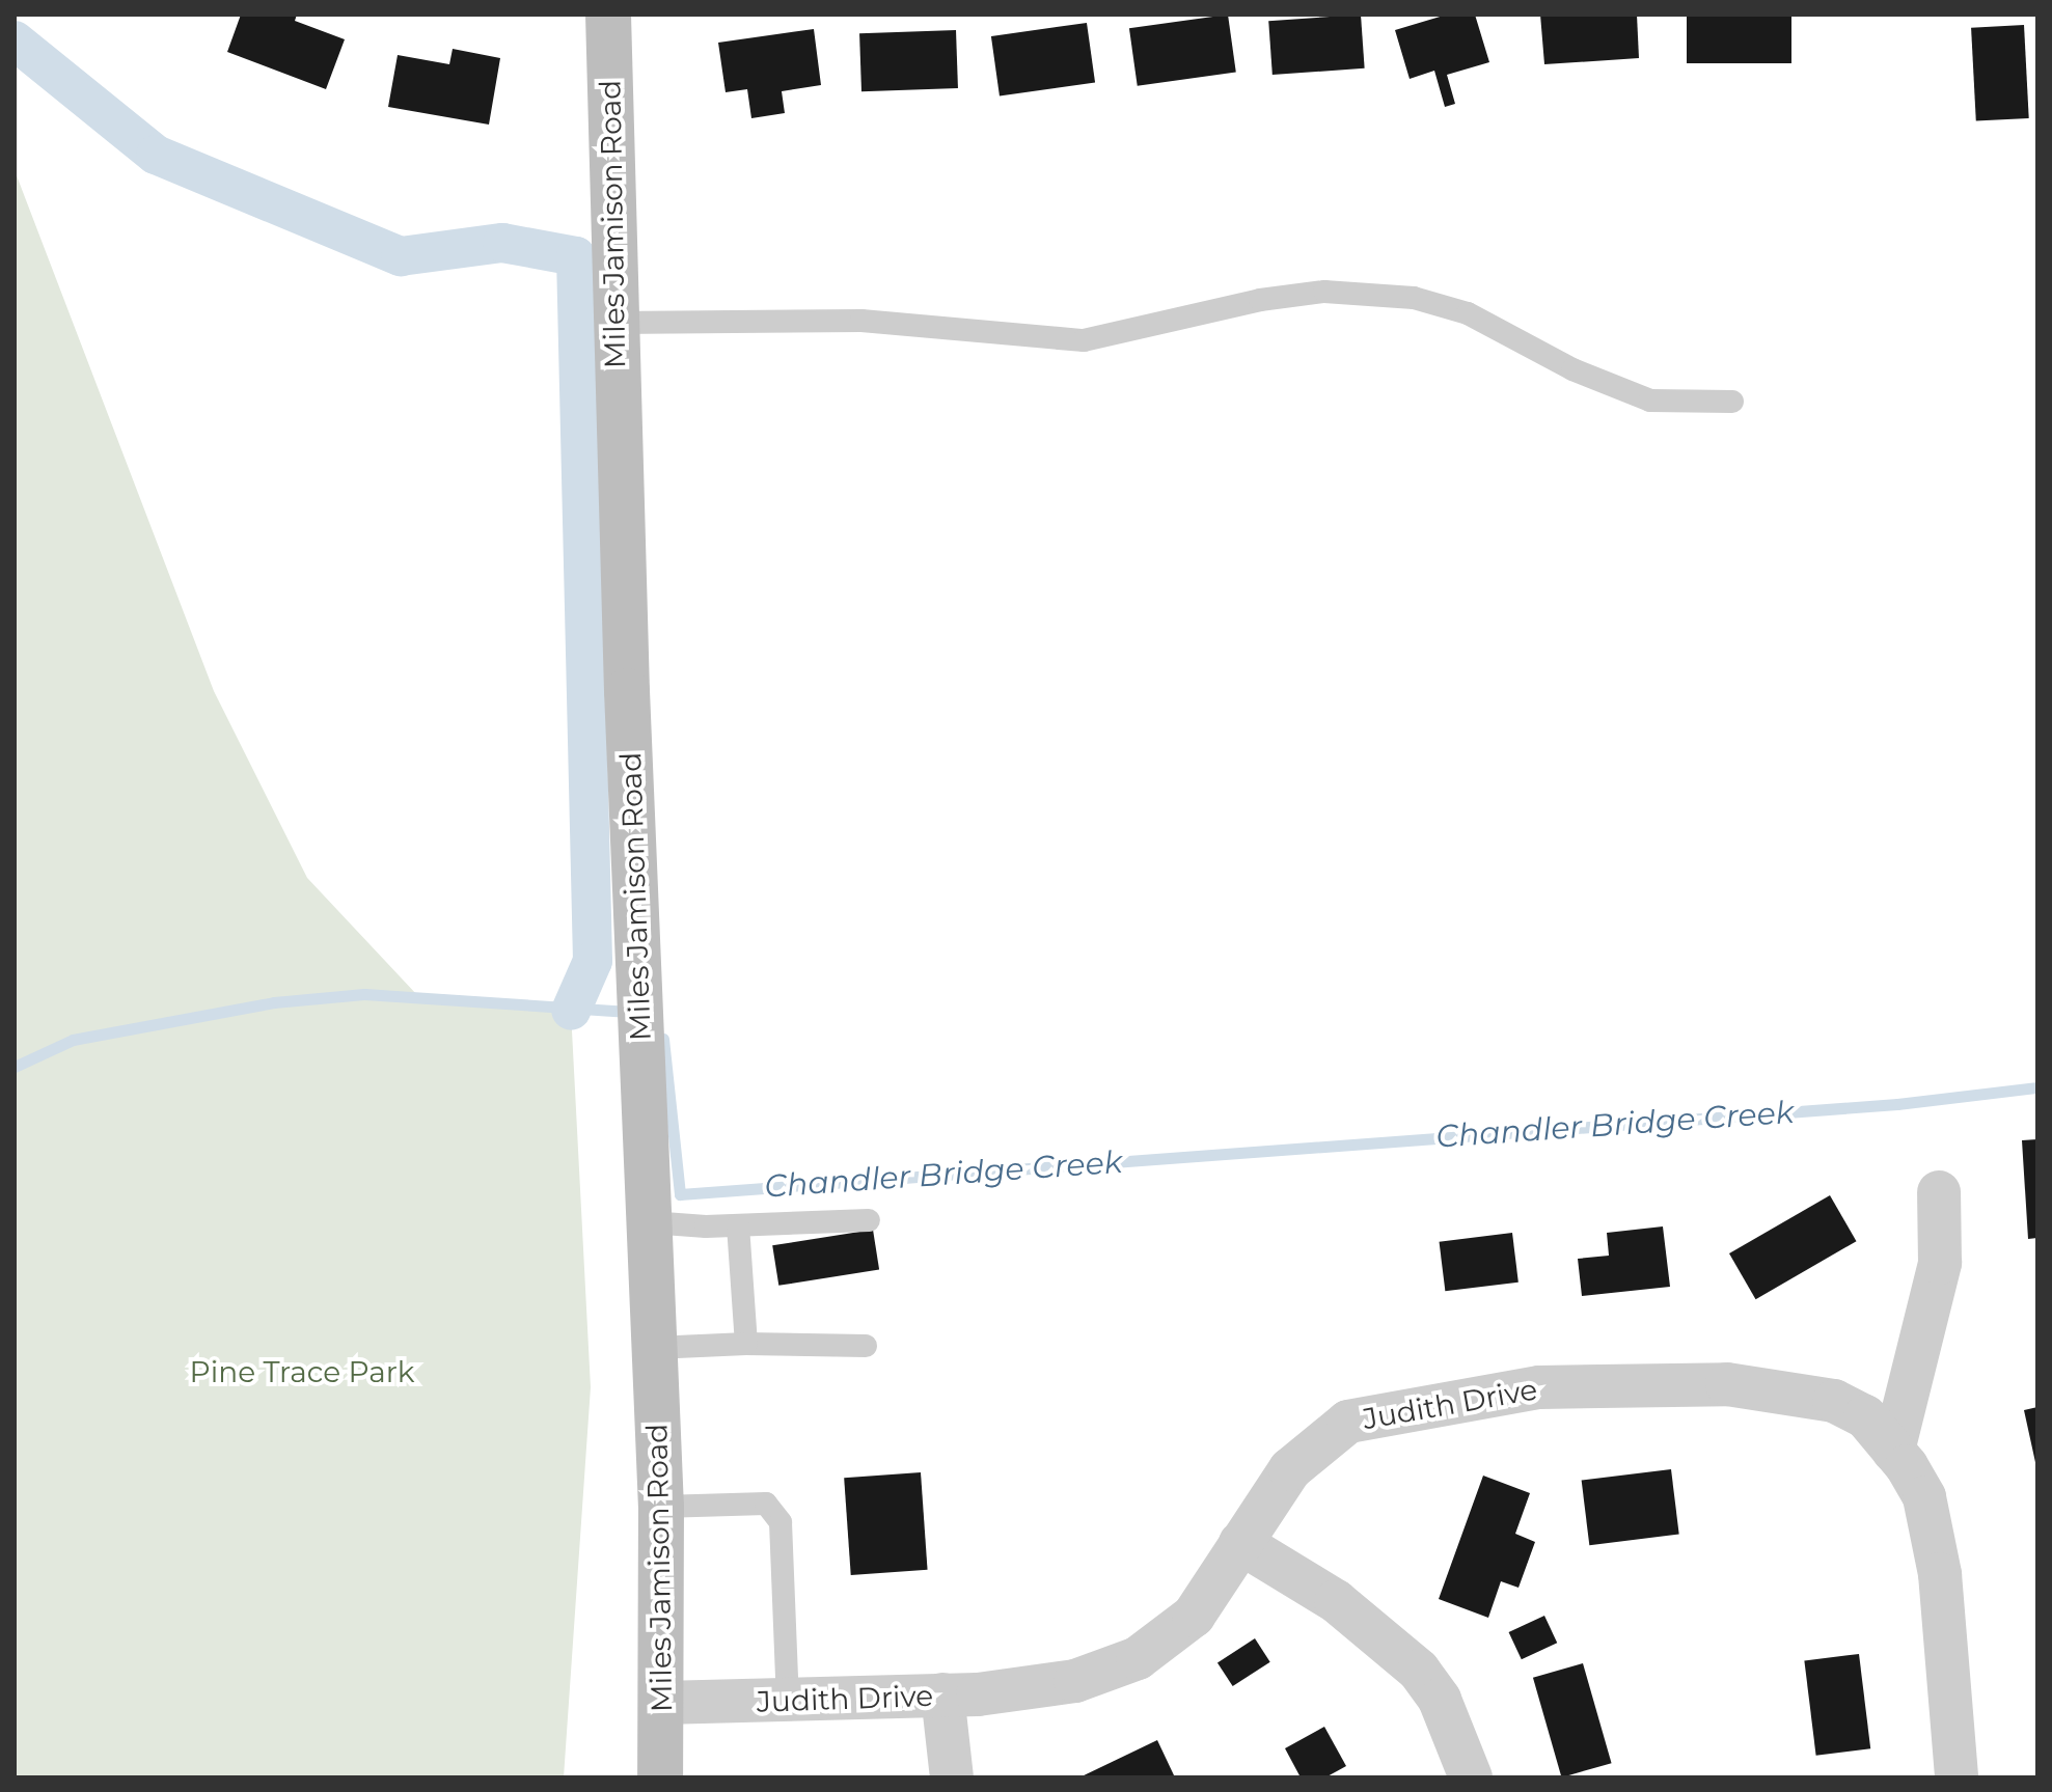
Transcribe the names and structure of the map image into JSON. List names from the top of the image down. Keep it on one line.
{"streets":{"main road":["Miles Jamison Road"],"street":["Judith Drive"]},"crossings":[["Miles Jamison Road","Judith Drive"]],"water":["Chandler Bridge Creek"],"parks":["Pine Trace Park"]}
